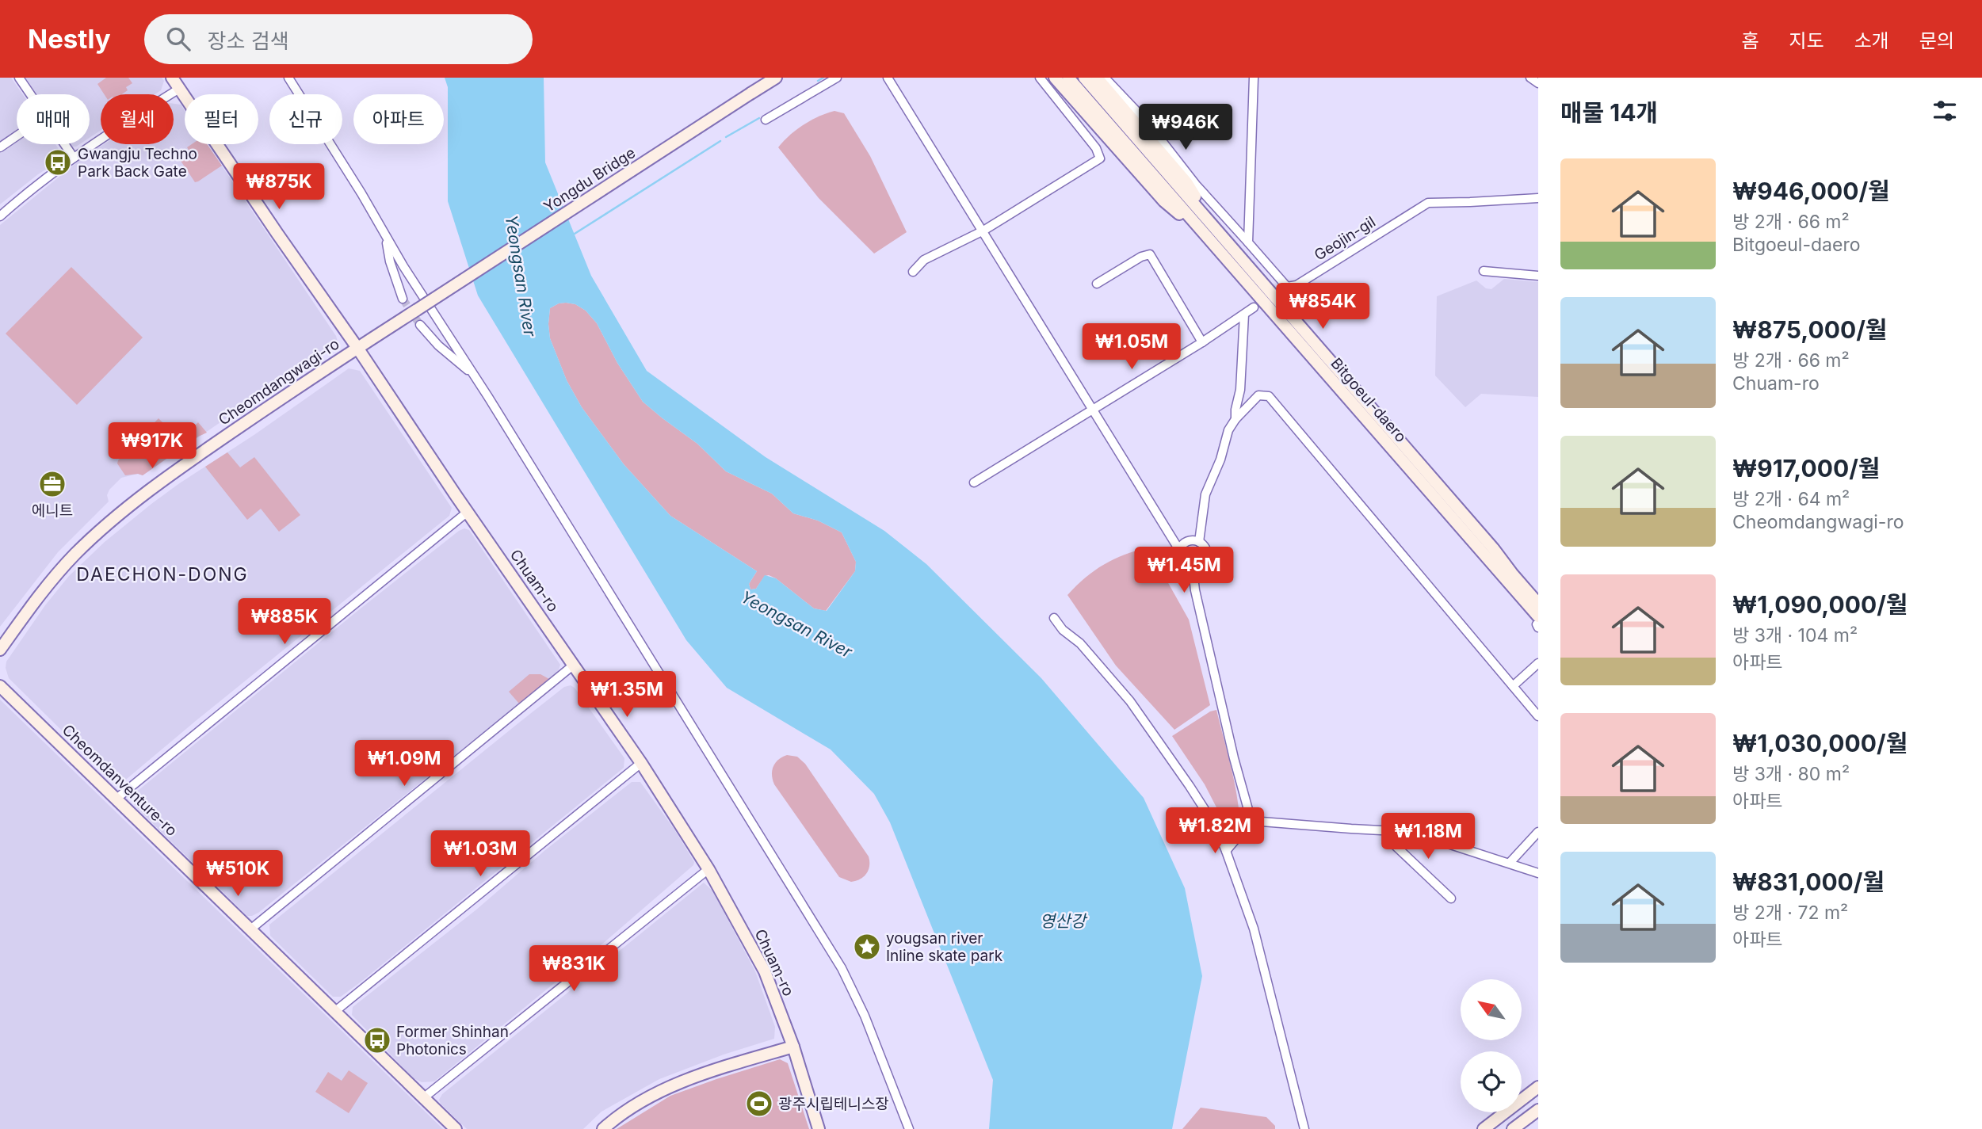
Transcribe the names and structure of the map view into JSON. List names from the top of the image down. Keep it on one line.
{"streets":{"street":["Yongdu Bridge","Geojin-gil","Cheomdangwagi-ro","Bitgoeul-daero","Chuam-ro","Cheomdanventure-ro"]},"crossings":[["Yongdu Bridge","Cheomdangwagi-ro"],["Cheomdangwagi-ro","Chuam-ro"]],"districts":["DAECHON-DONG"],"water":["Yeongsan River","영산강"],"places":{"bus stop":["Gwangju Techno Park Back Gate","Former Shinhan Photonics"],"office":["에니트"],"place":["yougsan river Inline skate park"],"sports":["광주시립테니스장"]},"north":"top left","page":{"header":"Nestly","search":"장소 검색","nav":["홈","지도","소개","문의"],"heading":"매물 14개","chip":["매매","월세","필터","신규","아파트"],"price":["₩946K","₩875K","₩854K","₩1.05M","₩917K","₩1.45M","₩885K","₩1.35M","₩1.09M","₩1.82M","₩1.18M","₩1.03M","₩510K","₩831K"],"list":[{"name":"₩946,000/월","note":"방 2개 · 66 m² · Bitgoeul-daero"},{"name":"₩875,000/월","note":"방 2개 · 66 m² · Chuam-ro"},{"name":"₩917,000/월","note":"방 2개 · 64 m² · Cheomdangwagi-ro"},{"name":"₩1,090,000/월","note":"방 3개 · 104 m² · 아파트"},{"name":"₩1,030,000/월","note":"방 3개 · 80 m² · 아파트"},{"name":"₩831,000/월","note":"방 2개 · 72 m² · 아파트"}]}}
